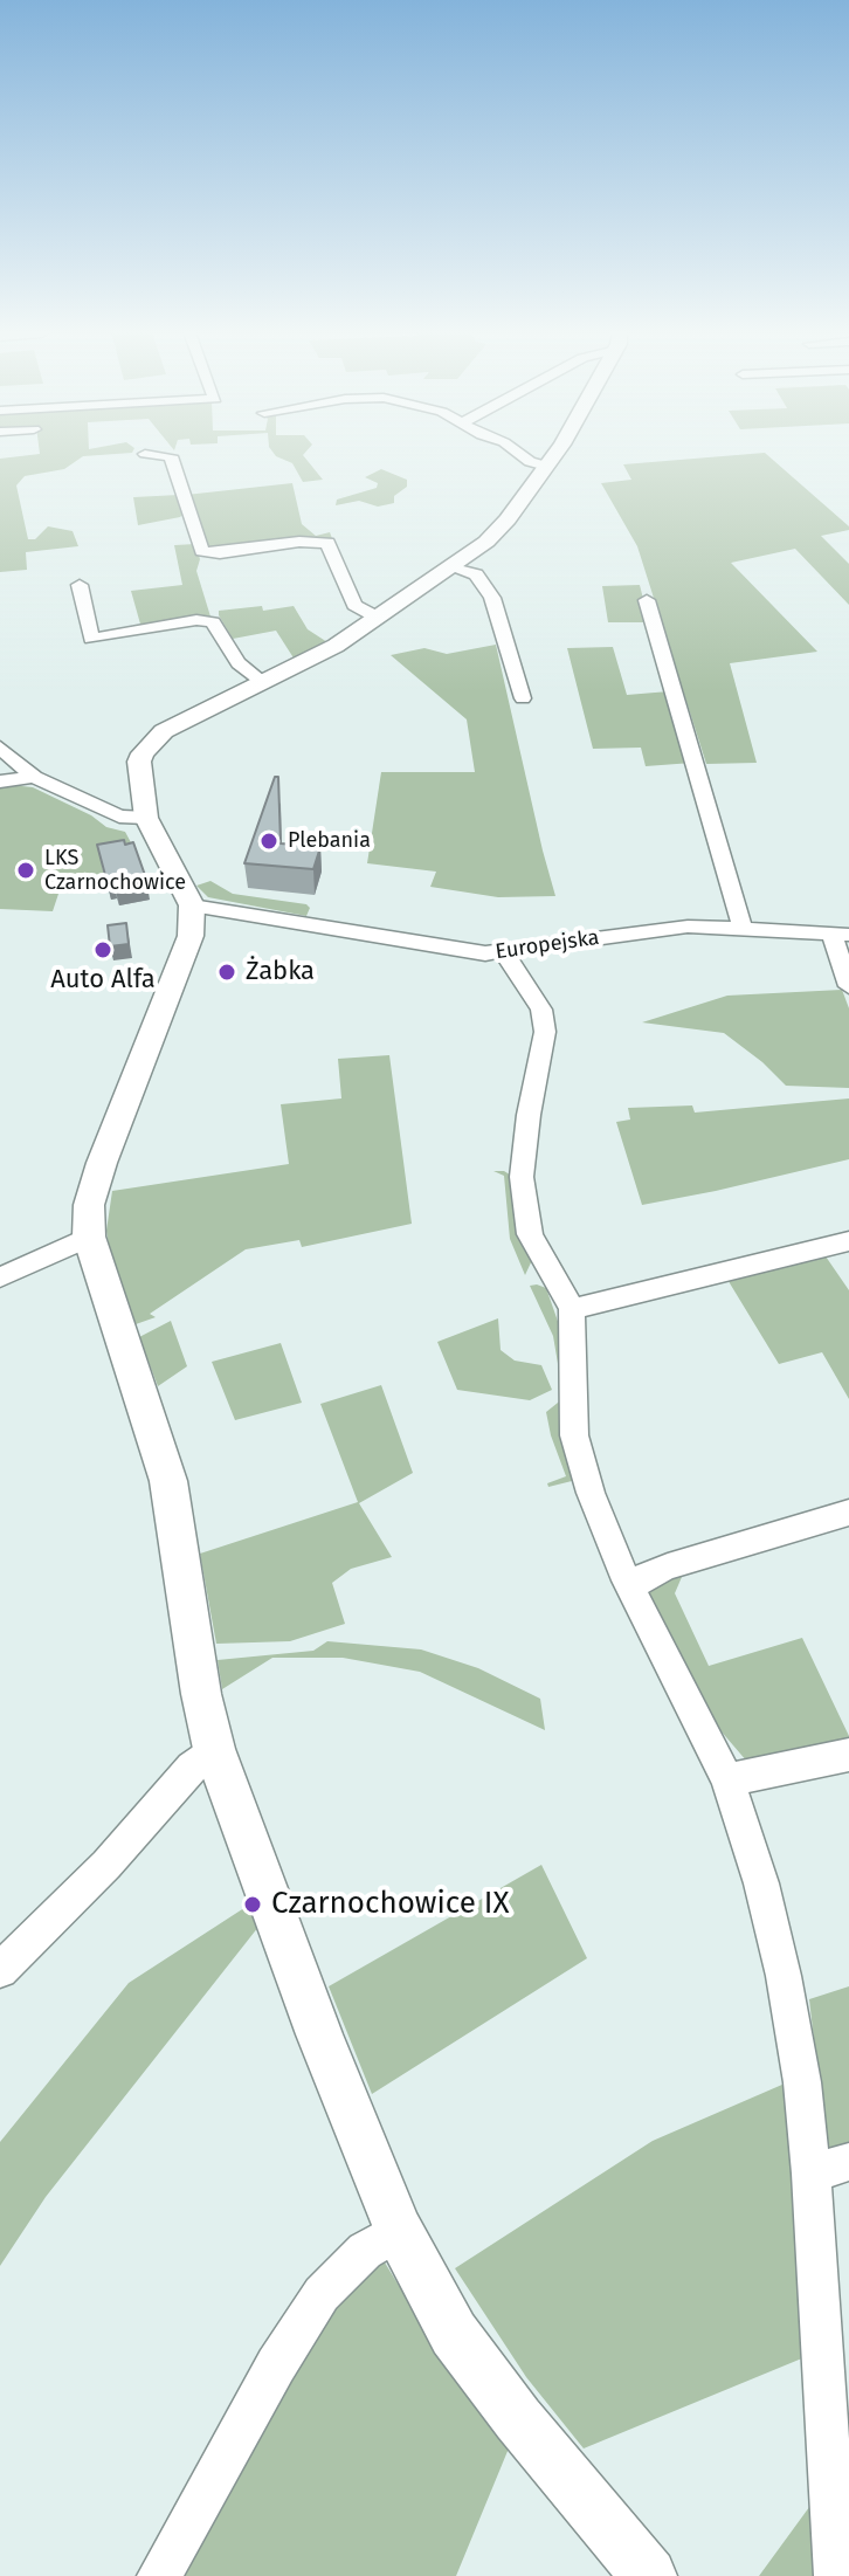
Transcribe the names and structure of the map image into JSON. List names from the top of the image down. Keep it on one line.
{"streets":{"street":["Europejska"]},"places":["Plebania","LKS Czarnochowice","Auto Alfa","Żabka","Czarnochowice IX"]}
